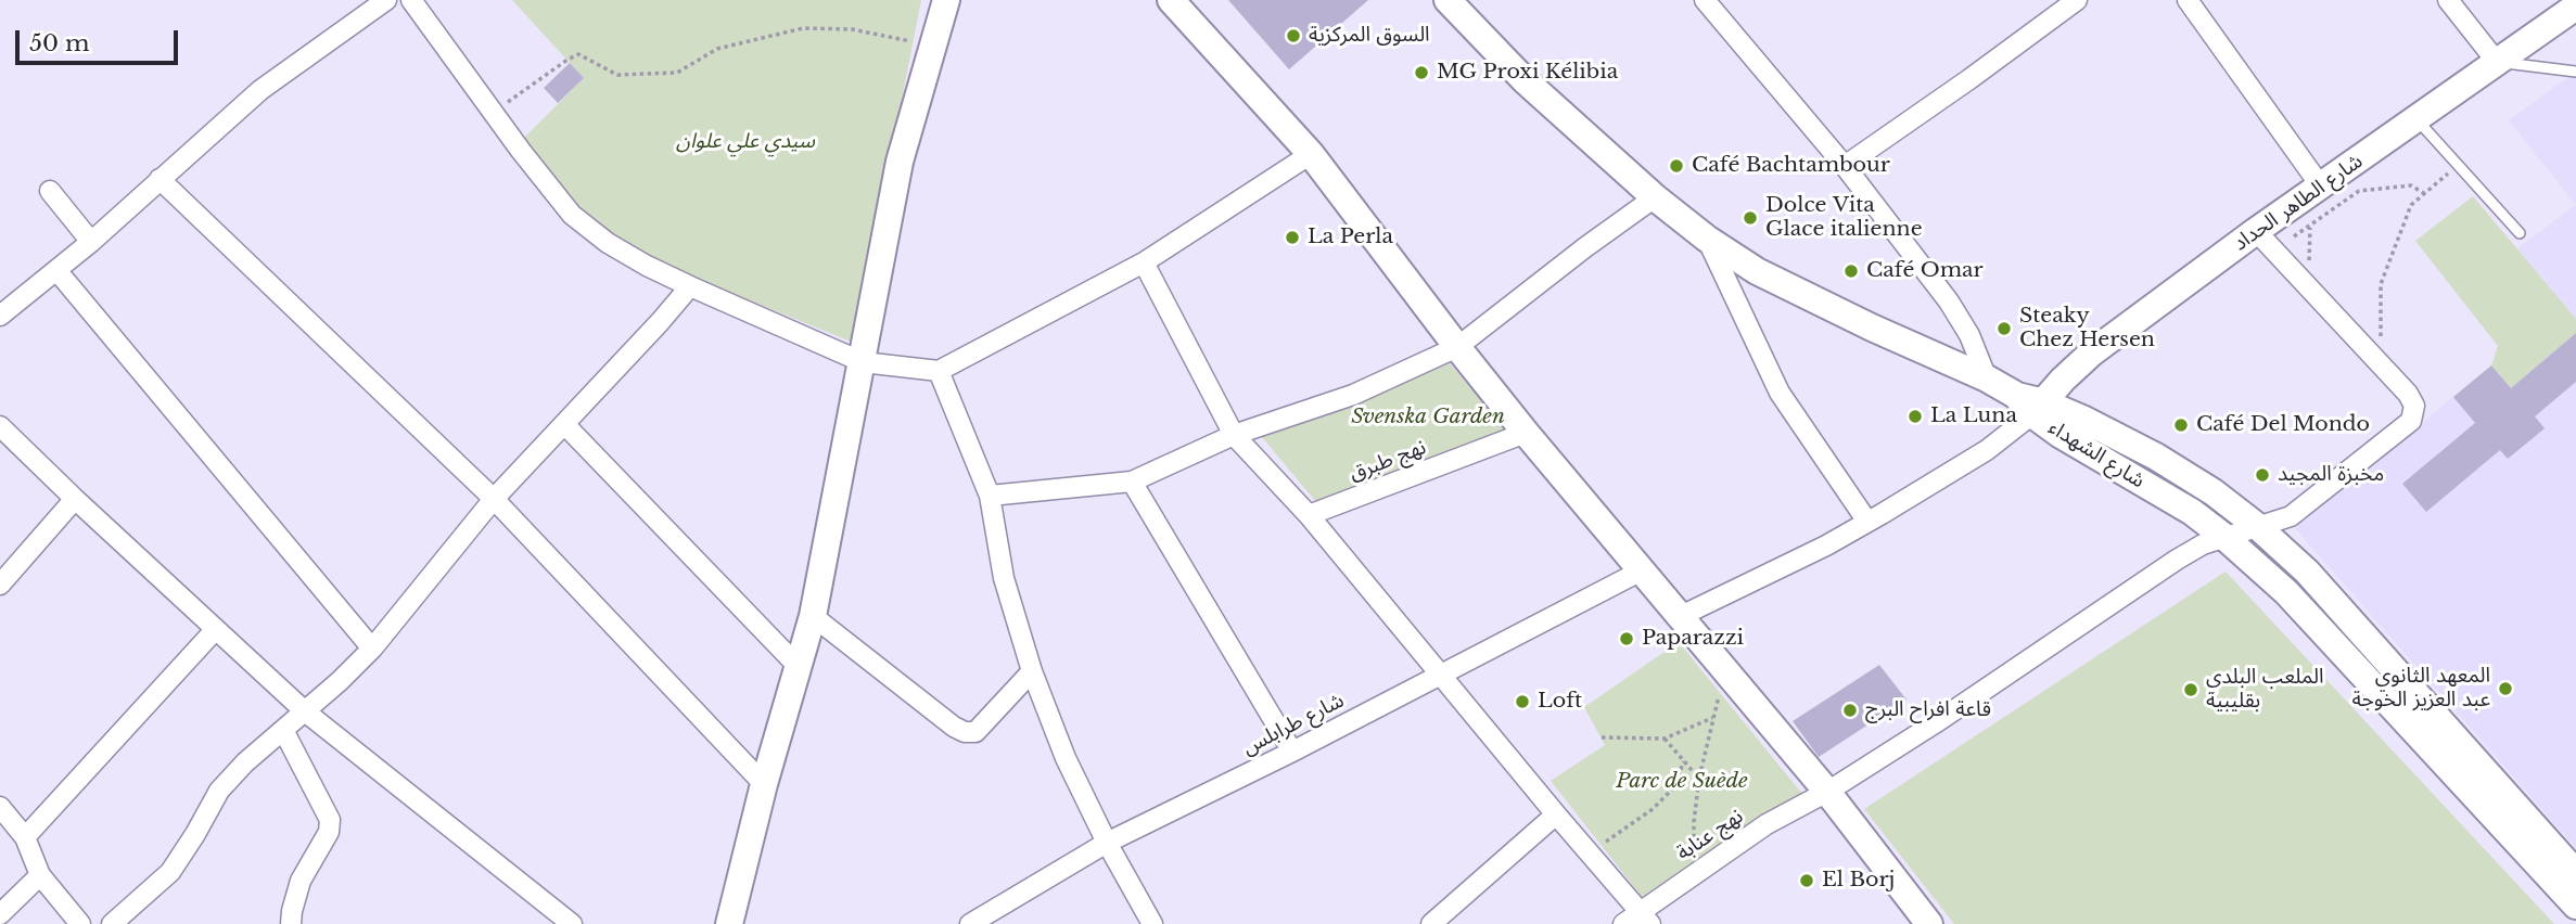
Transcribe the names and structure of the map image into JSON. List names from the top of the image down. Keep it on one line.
{"streets":{"street":["شارع الطاهر الحداد","شارع الشهداء","نهج طبرق","شارع طرابلس","نهج عنابة"]},"crossings":[["شارع الطاهر الحداد","شارع الشهداء"],["شارع الشهداء","نهج عنابة"]],"parks":["سيدي علي علوان","Svenska Garden","Parc de Suède"],"places":["السوق المركزية","MG Proxi Kélibia","Café Bachtambour","Dolce Vita Glace italienne","La Perla","Café Omar","Steaky Chez Hersen","La Luna","Café Del Mondo","مخبزة المجيد","Paparazzi","المعهد الثانوي عبد العزيز الخوجة","الملعب البلدي بقليبية","Loft","قاعة افراح البرج","El Borj"],"scale_bar":"50 m"}
